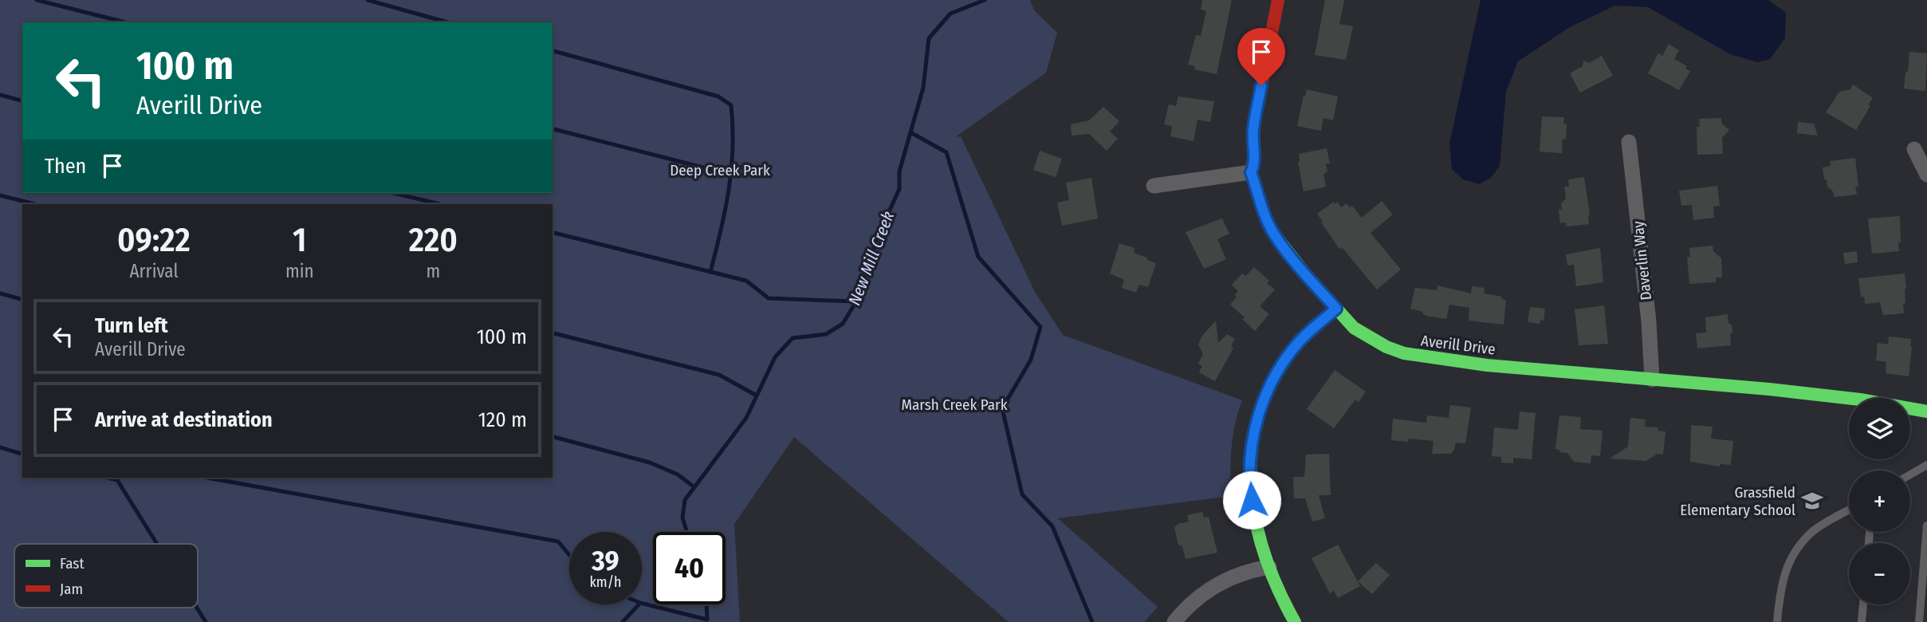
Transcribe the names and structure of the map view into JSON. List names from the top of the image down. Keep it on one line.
{"streets":{"street":["Daverlin Way","Averill Drive"]},"crossings":[["Daverlin Way","Averill Drive"]],"water":["New Mill Creek"],"parks":["Deep Creek Park","Marsh Creek Park"],"places":{"school or university":["Grassfield Elementary School"]},"legend":["Fast","Jam"],"page":{"turn":["100 m","Averill Drive"],"then":"Then","eta":["09:22","Arrival","1","min","220","m"],"list":[{"name":"Turn left","note":"Averill Drive","value":"100 m"},{"name":"Arrive at destination","value":"120 m"}],"map_buttons":["+","−"],"speed":"39 km/h","limit":"40"}}
